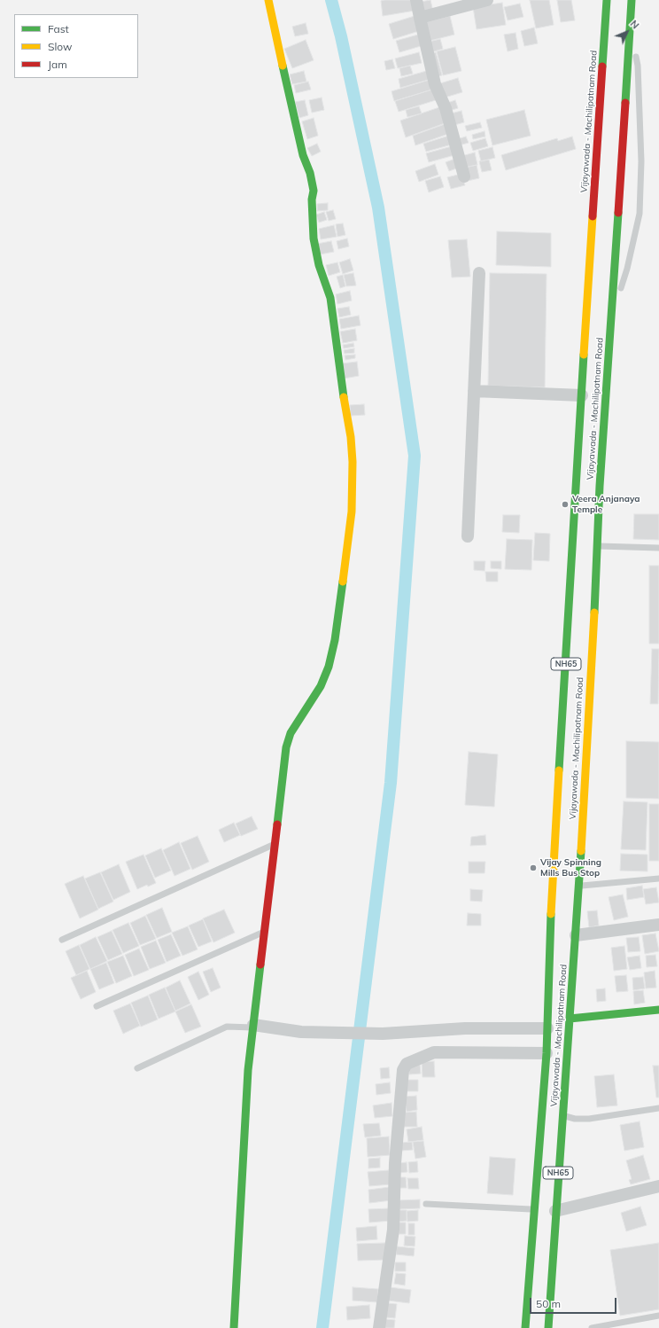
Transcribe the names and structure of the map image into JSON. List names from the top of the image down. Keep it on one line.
{"streets":{"main road":["Vijayawada - Machilipatnam Road","NH65"]},"places":["Veera Anjanaya Temple","Vijay Spinning Mills Bus Stop"],"legend":["Fast","Slow","Jam"],"scale_bar":"50 m","north":"top right"}
